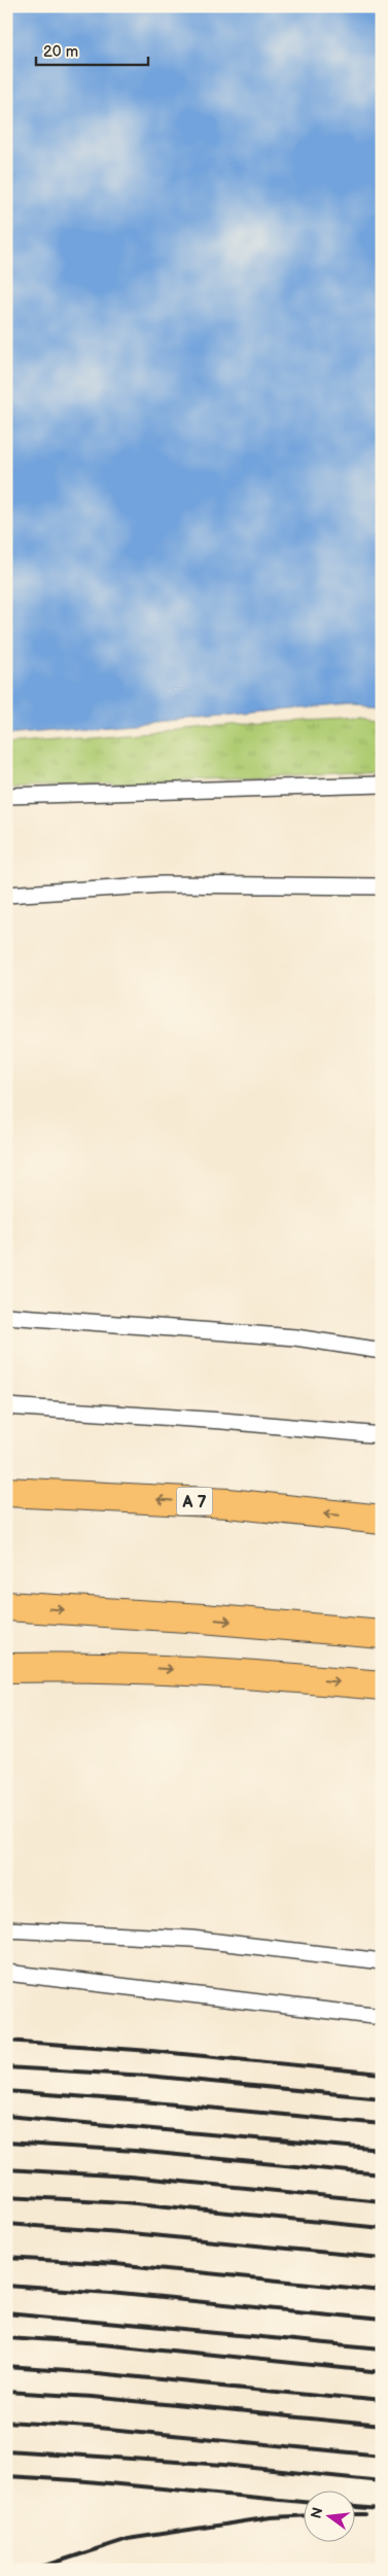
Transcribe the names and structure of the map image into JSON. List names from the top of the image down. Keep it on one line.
{"streets":{"highway":["A 7"]},"scale_bar":"20 m","north":"left"}
